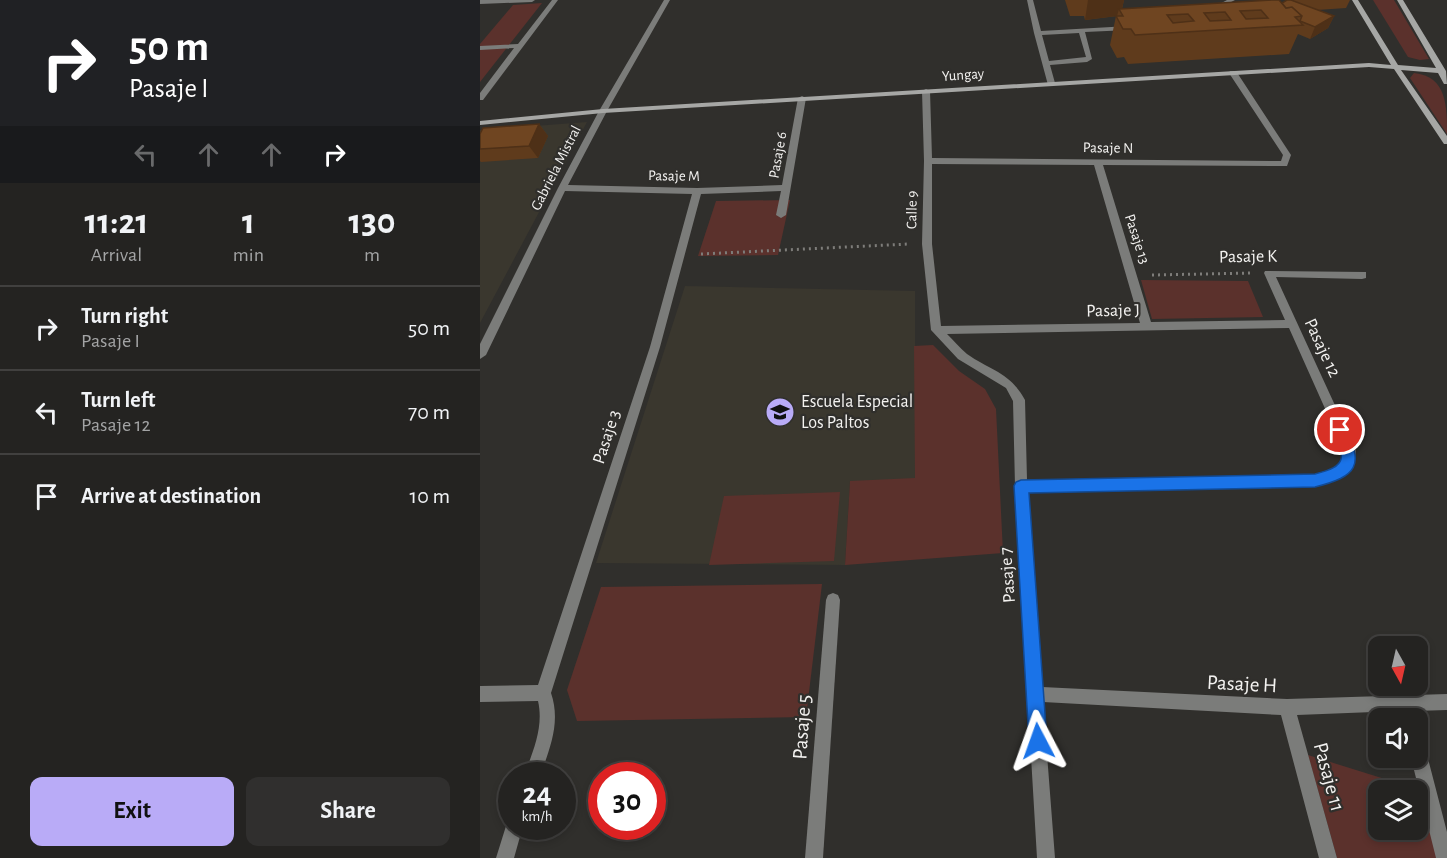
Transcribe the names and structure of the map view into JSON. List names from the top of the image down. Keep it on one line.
{"streets":{"street":["Yungay","Pasaje N","Pasaje 6","Gabriela Mistral","Pasaje M","Calle 9","Pasaje 13","Pasaje K","Pasaje J","Pasaje 12","Pasaje 3","Pasaje 7","Pasaje H","Pasaje 5","Pasaje 11"]},"crossings":[["Yungay","Pasaje N"],["Yungay","Pasaje 6"],["Yungay","Gabriela Mistral"],["Yungay","Calle 9"],["Pasaje N","Calle 9"],["Pasaje N","Pasaje 13"],["Pasaje 6","Pasaje M"],["Gabriela Mistral","Pasaje M"],["Pasaje M","Pasaje 3"],["Calle 9","Pasaje J"],["Calle 9","Pasaje 7"],["Pasaje 13","Pasaje K"],["Pasaje 13","Pasaje J"],["Pasaje K","Pasaje 12"],["Pasaje J","Pasaje 12"],["Pasaje J","Pasaje 7"],["Pasaje 12","Pasaje 7"],["Pasaje 7","Pasaje H"],["Pasaje H","Pasaje 11"]],"places":{"school or university":["Escuela Especial Los Paltos"]},"north":"bottom","page":{"turn":["50 m","Pasaje I"],"eta":["11:21","Arrival","1","min","130","m"],"list":[{"name":"Turn right","note":"Pasaje I","value":"50 m"},{"name":"Turn left","note":"Pasaje 12","value":"70 m"},{"name":"Arrive at destination","value":"10 m"}],"speed":"24 km/h","limit":"30","buttons":["Exit","Share"]}}
